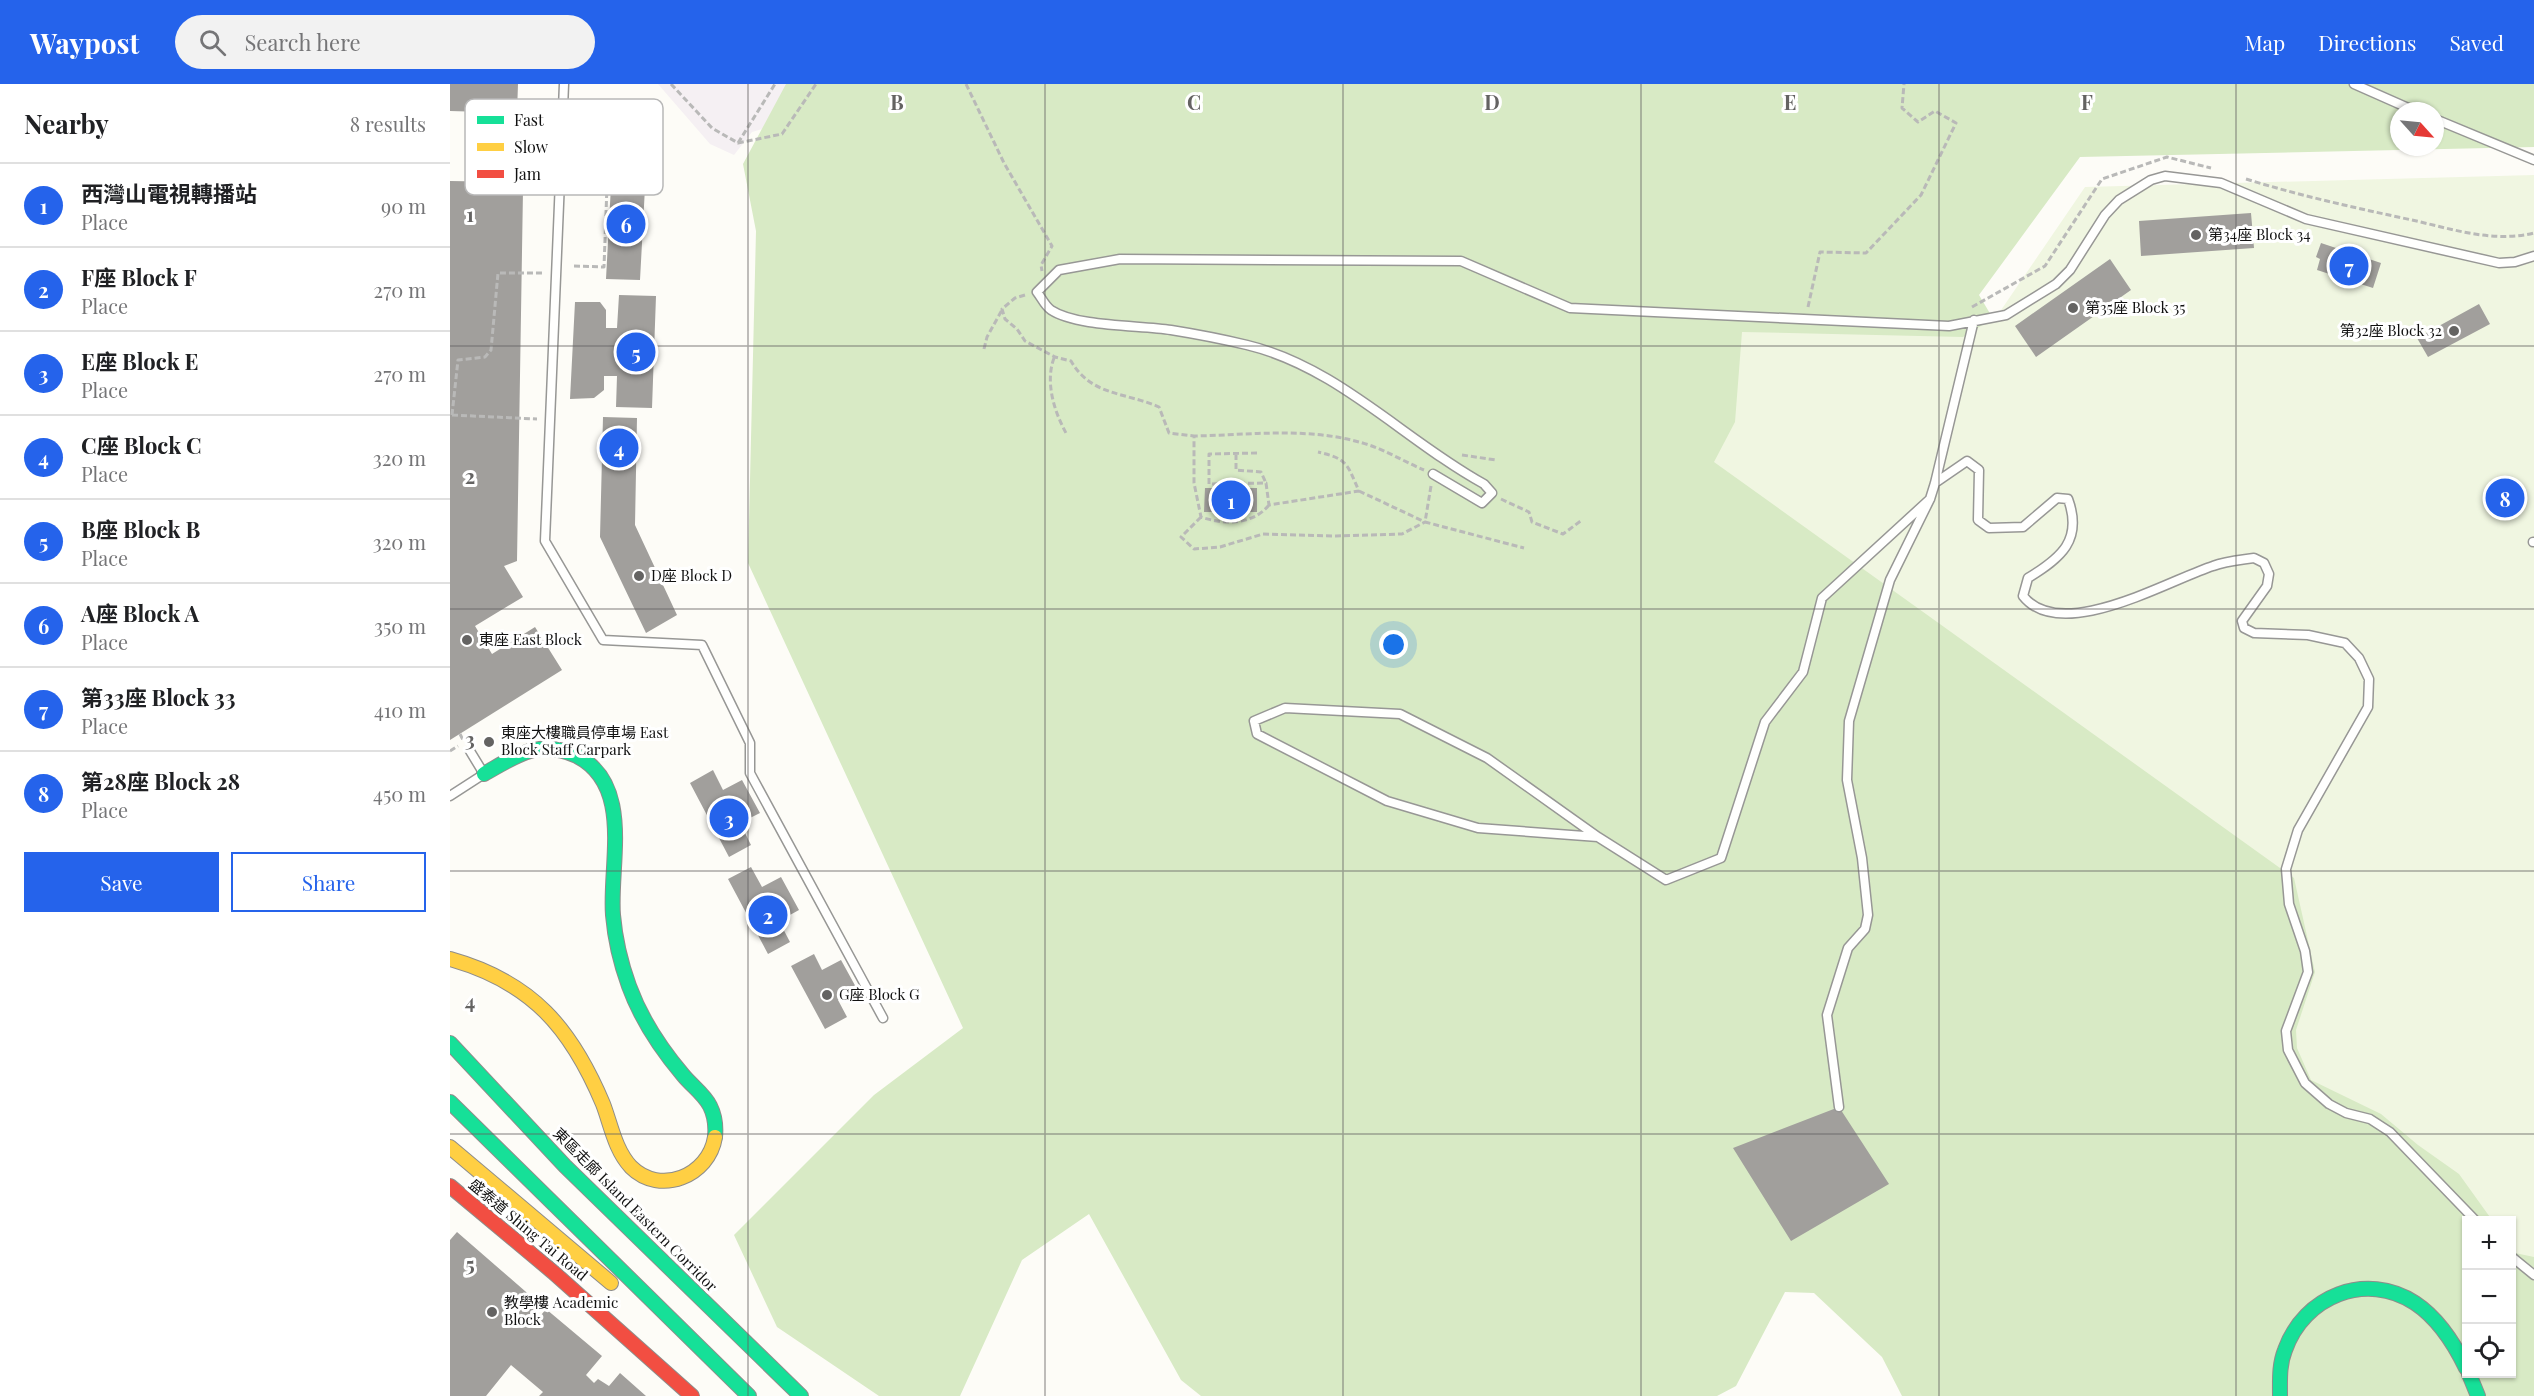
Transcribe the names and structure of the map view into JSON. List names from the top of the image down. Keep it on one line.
{"streets":{"main road":["東區走廊 Island Eastern Corridor","盛泰道 Shing Tai Road"]},"places":["第34座 Block 34","第35座 Block 35","第32座 Block 32","D座 Block D","東座 East Block","東座大樓職員停車場 East Block Staff Carpark","G座 Block G","教學樓 Academic Block"],"legend":["Fast","Slow","Jam"],"north":"bottom right","page":{"header":"Waypost","search":"Search here","nav":["Map","Directions","Saved"],"heading":["Nearby","8 results"],"list":[{"mark":"1","name":"西灣山電視轉播站","note":"Place","value":"90 m"},{"mark":"2","name":"F座 Block F","note":"Place","value":"270 m"},{"mark":"3","name":"E座 Block E","note":"Place","value":"270 m"},{"mark":"4","name":"C座 Block C","note":"Place","value":"320 m"},{"mark":"5","name":"B座 Block B","note":"Place","value":"320 m"},{"mark":"6","name":"A座 Block A","note":"Place","value":"350 m"},{"mark":"7","name":"第33座 Block 33","note":"Place","value":"410 m"},{"mark":"8","name":"第28座 Block 28","note":"Place","value":"450 m"}],"pins":["6","7","5","4","8","1","3","2"],"buttons":["Save","Share"],"map_buttons":["+","−"]},"grid":{"columns":["B","C","D","E","F"],"rows":["1","2","3","4","5"]}}
